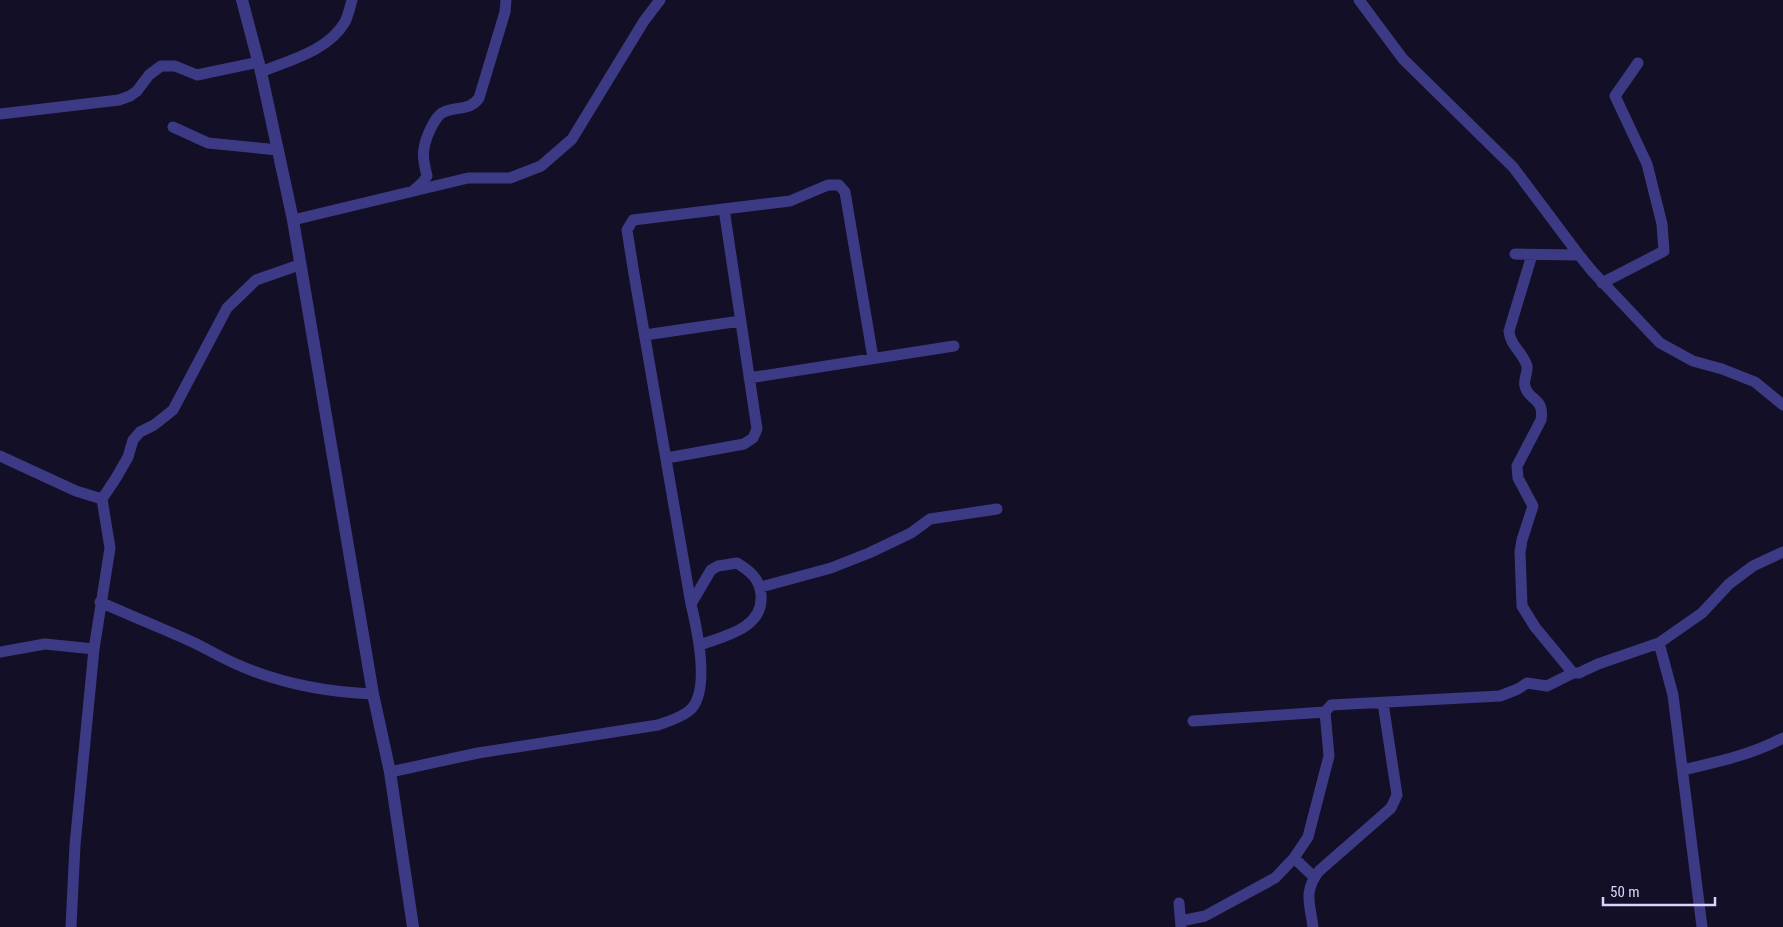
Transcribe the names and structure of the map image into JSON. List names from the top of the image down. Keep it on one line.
{"scale_bar":"50 m"}
